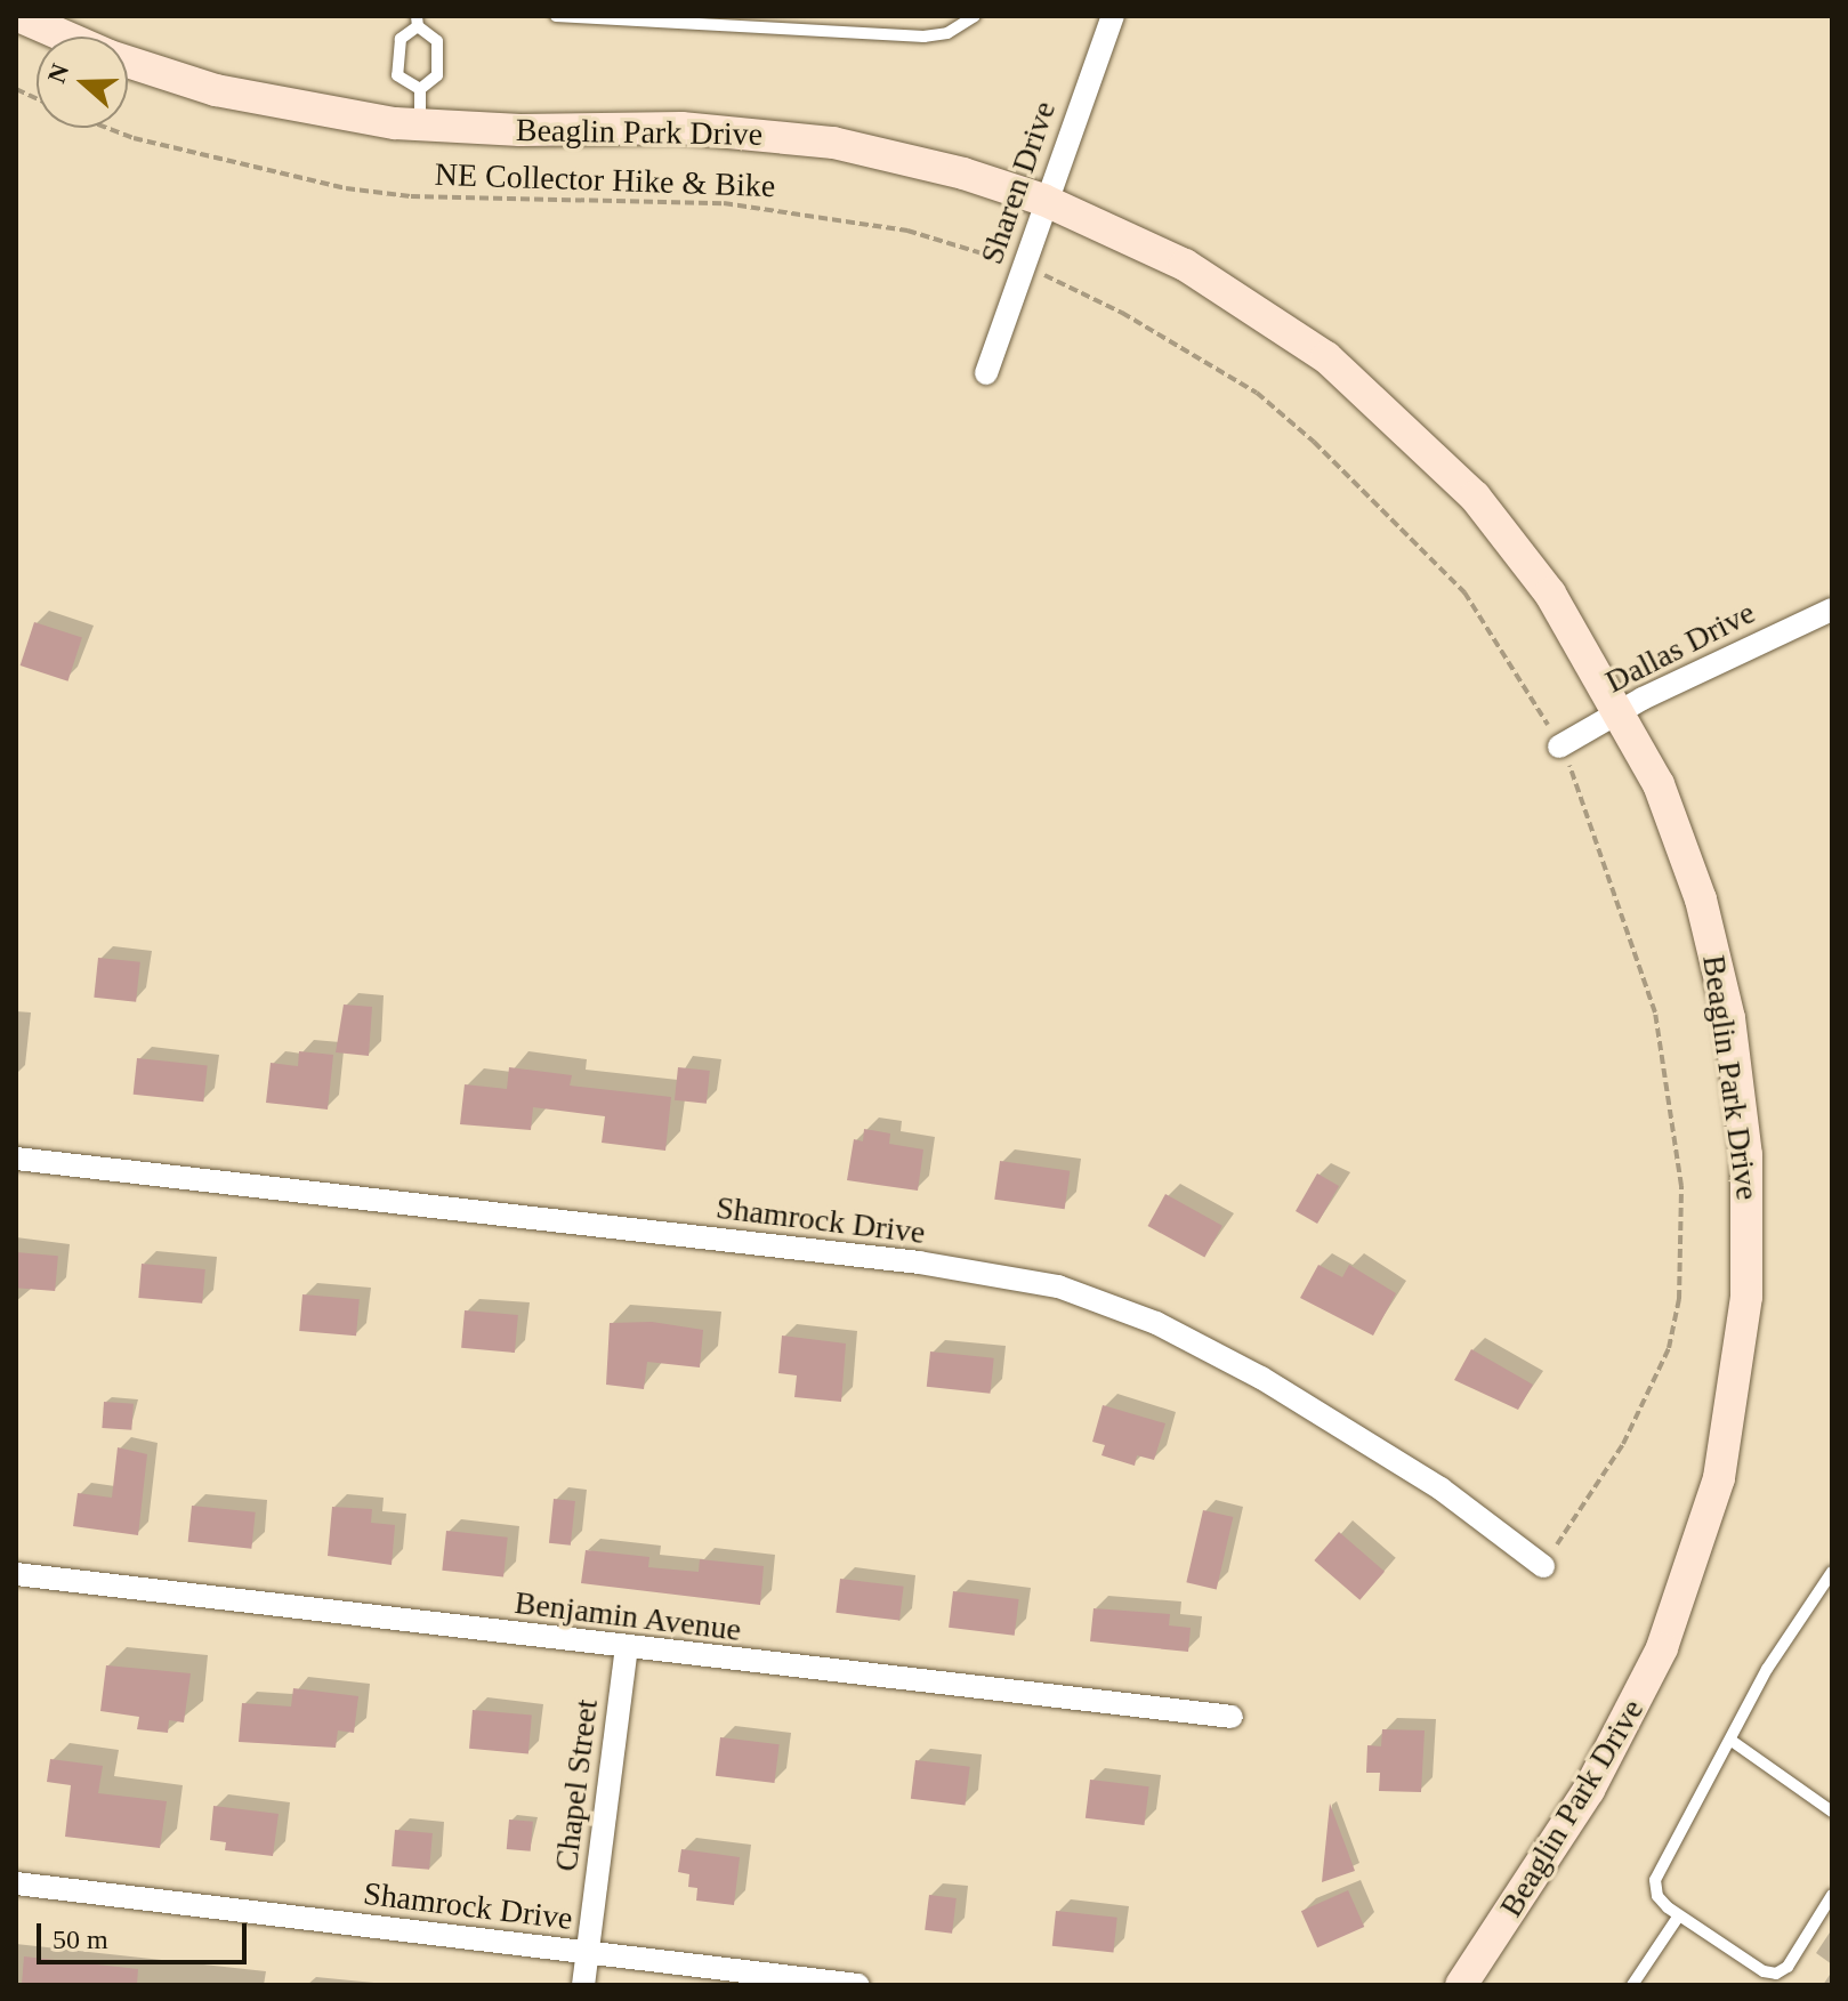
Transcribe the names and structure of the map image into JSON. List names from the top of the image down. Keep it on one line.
{"streets":{"main road":["Beaglin Park Drive"],"street":["Sharen Drive","Dallas Drive","Shamrock Drive","Benjamin Avenue","Chapel Street"],"path":["NE Collector Hike & Bike"]},"crossings":[["Beaglin Park Drive","Sharen Drive"],["Beaglin Park Drive","Dallas Drive"],["NE Collector Hike & Bike","Sharen Drive"],["NE Collector Hike & Bike","Dallas Drive"],["NE Collector Hike & Bike","Shamrock Drive"],["Shamrock Drive","Chapel Street"],["Benjamin Avenue","Chapel Street"]],"scale_bar":"50 m","north":"left"}
